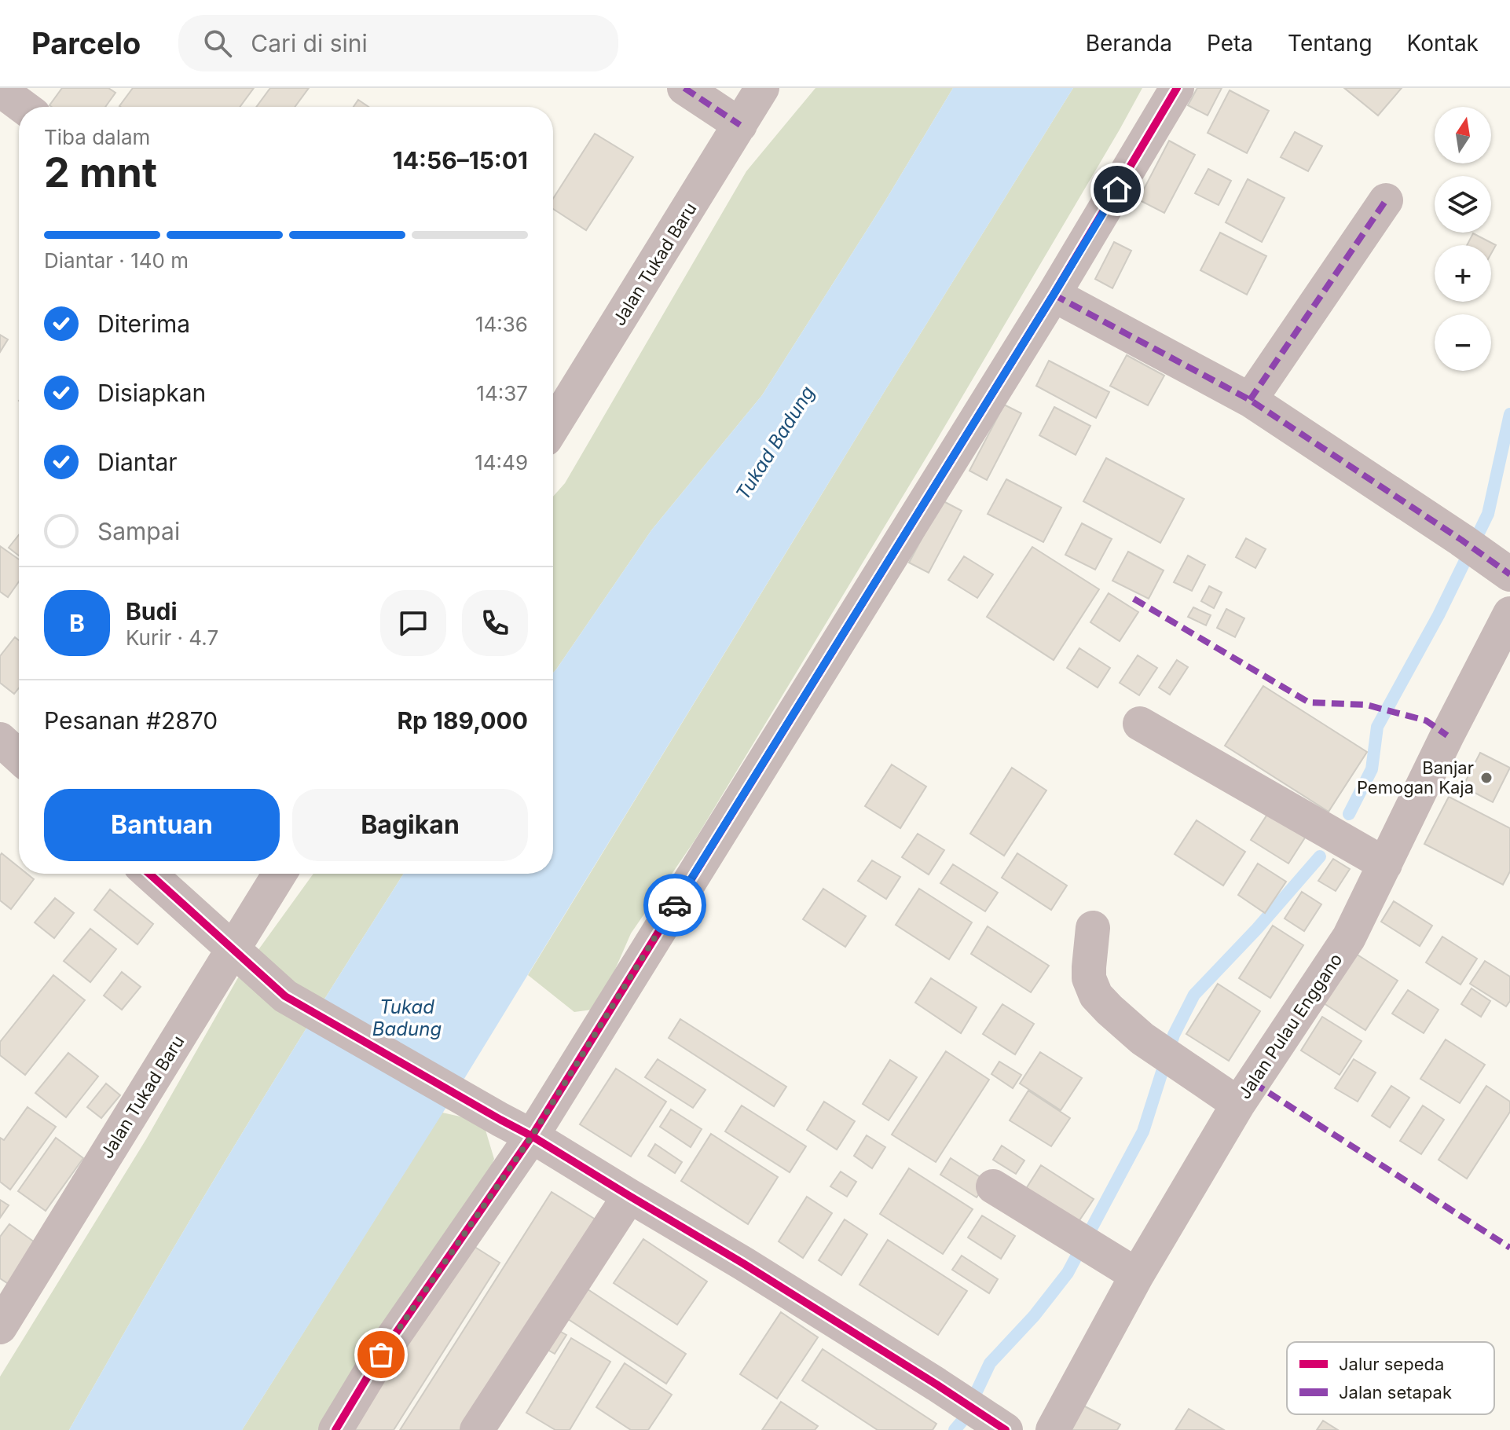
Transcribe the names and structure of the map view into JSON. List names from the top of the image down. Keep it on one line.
{"streets":{"street":["Jalan Tukad Baru","Jalan Pulau Enggano"]},"water":["Tukad Badung"],"places":["Banjar Pemogan Kaja"],"legend":["Jalur sepeda","Jalan setapak"],"north":"top","page":{"header":"Parcelo","search":"Cari di sini","nav":["Beranda","Peta","Tentang","Kontak"],"map_buttons":["+","−"],"heading":["2 mnt","Tiba dalam","14:56–15:01"],"panel":["Budi","Kurir · 4.7","Pesanan #2870","Rp 189,000"],"bar":"Diantar · 140 m","list":[["Diterima","14:36"],["Disiapkan","14:37"],["Diantar","14:49"],"Sampai"],"round":"B","buttons":["Bantuan","Bagikan"]}}
